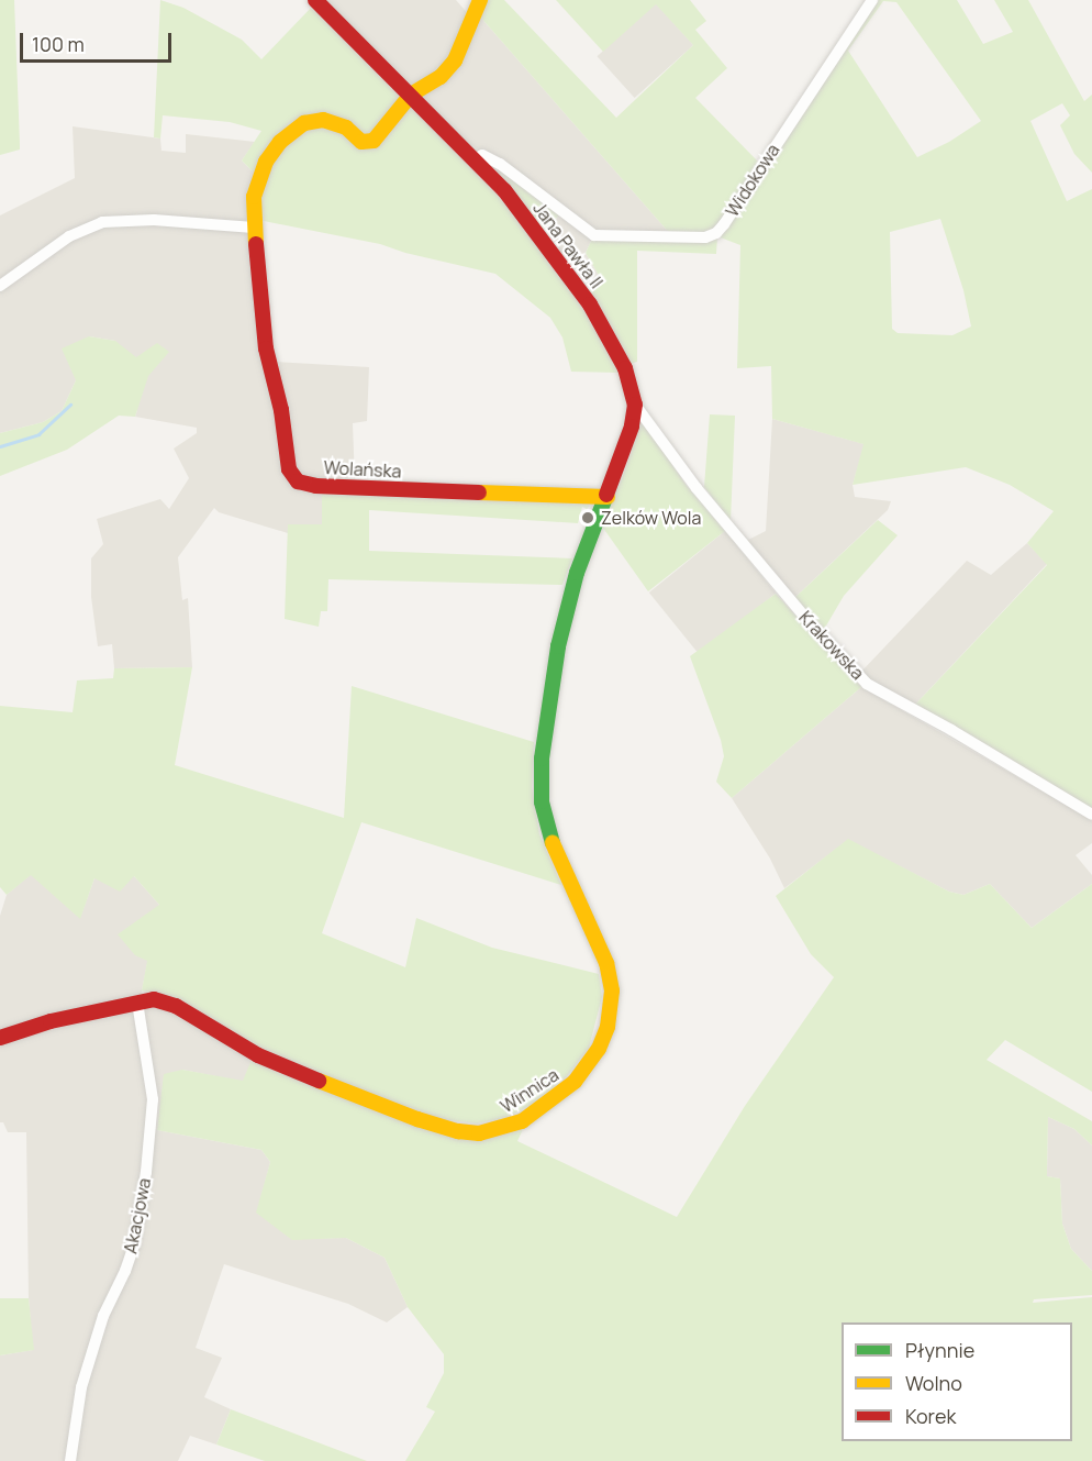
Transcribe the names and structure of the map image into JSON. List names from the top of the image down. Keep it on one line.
{"streets":{"street":["Widokowa","Jana Pawła II","Wolańska","Krakowska","Winnica","Akacjowa"]},"crossings":[["Widokowa","Jana Pawła II"],["Jana Pawła II","Wolańska"],["Jana Pawła II","Krakowska"],["Jana Pawła II","Winnica"],["Winnica","Akacjowa"]],"places":["Zelków Wola"],"legend":["Płynnie","Wolno","Korek"],"scale_bar":"100 m"}
